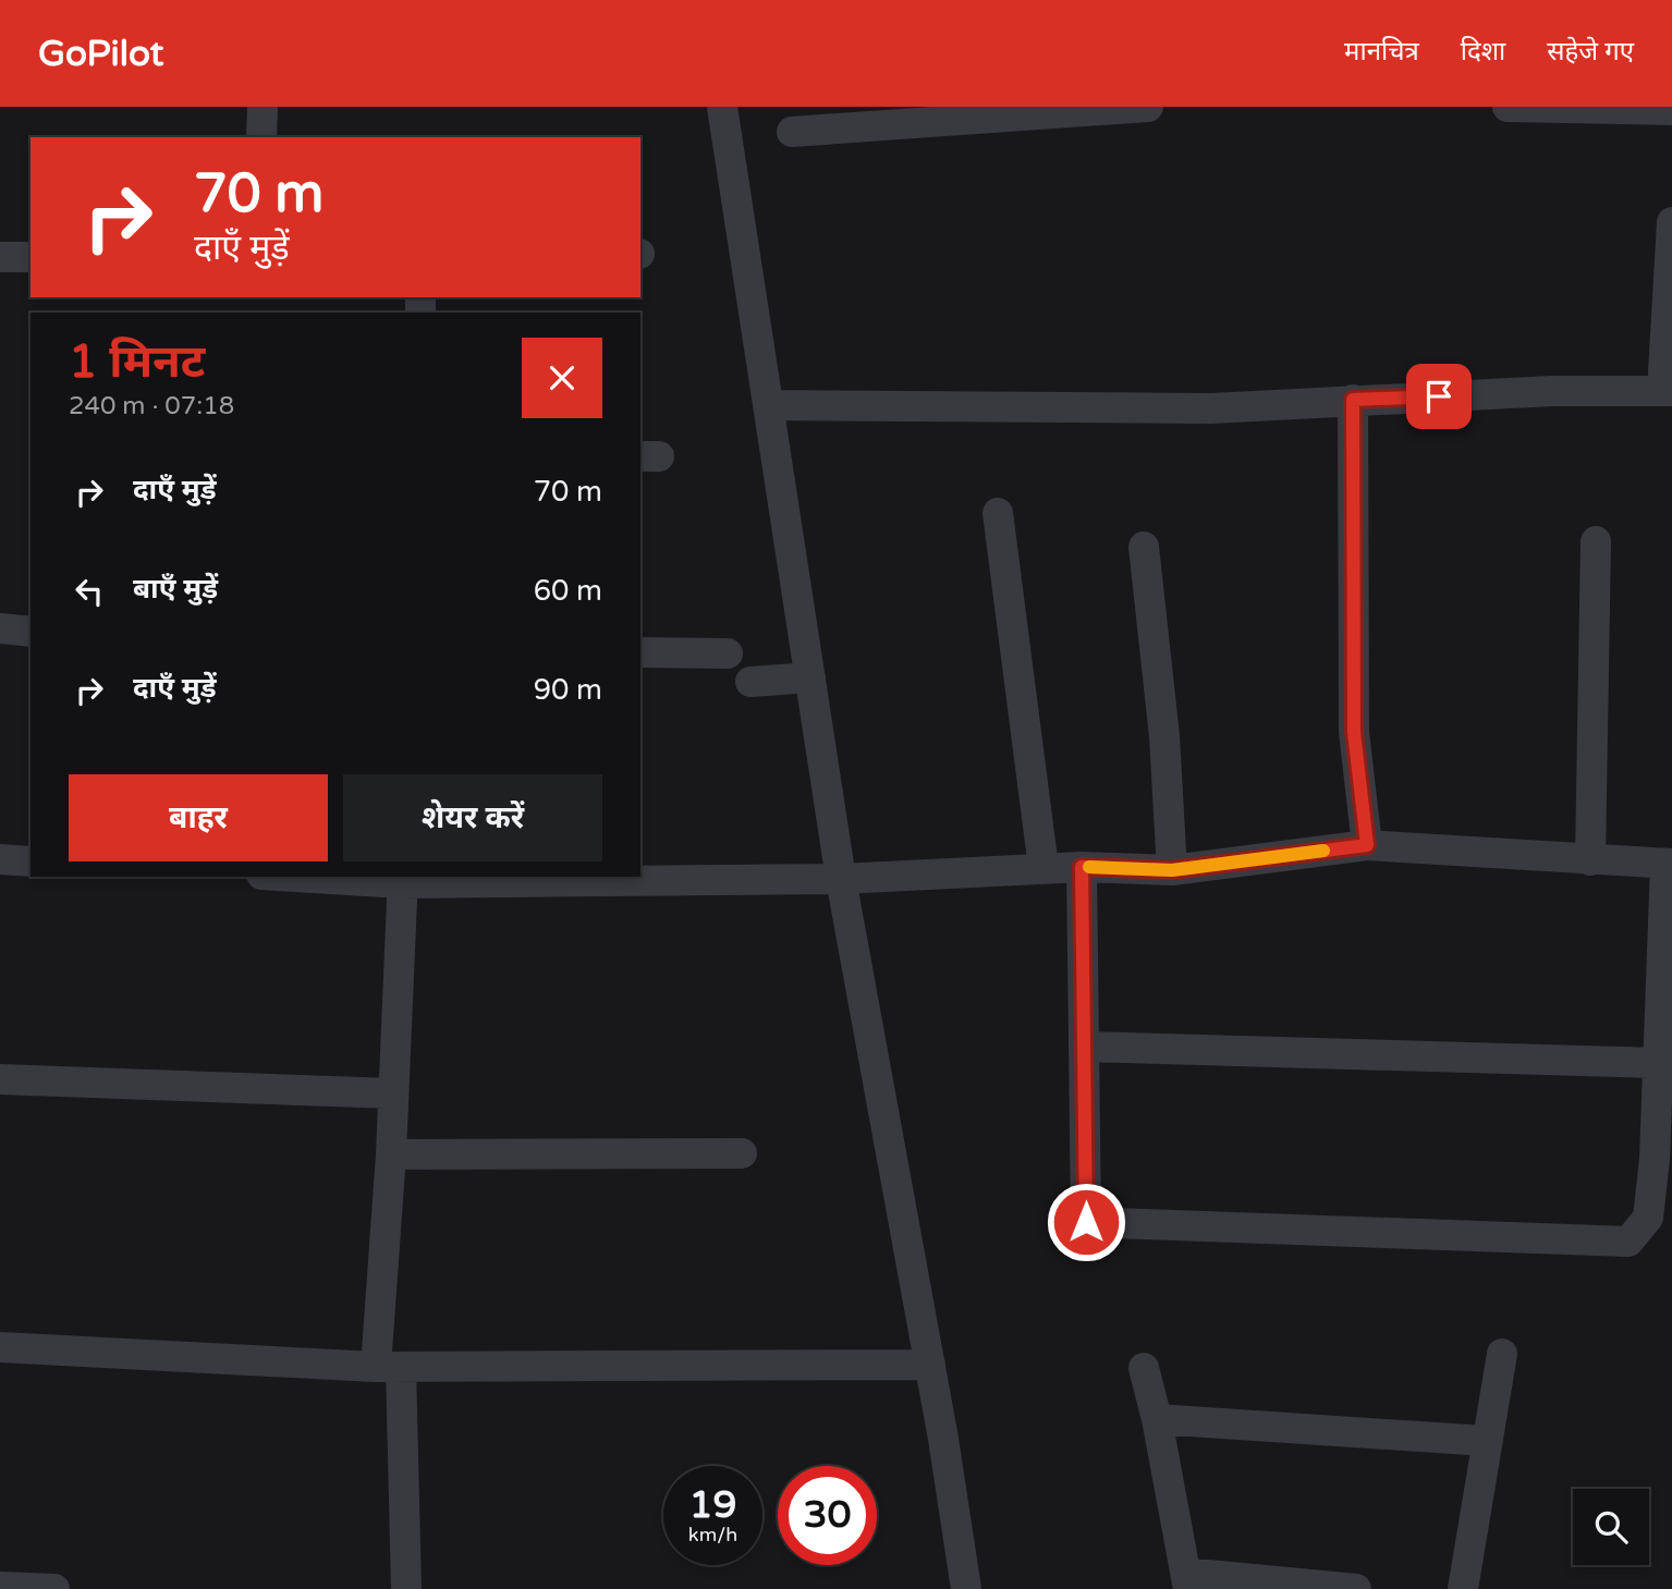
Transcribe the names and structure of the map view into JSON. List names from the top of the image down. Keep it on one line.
{"page":{"header":"GoPilot","nav":["मानचित्र","दिशा","सहेजे गए"],"turn":["70 m","दाएँ मुड़ें"],"heading":["1 मिनट","240 m · 07:18"],"list":[{"name":"दाएँ मुड़ें","value":"70 m"},{"name":"बाएँ मुड़ें","value":"60 m"},{"name":"दाएँ मुड़ें","value":"90 m"}],"buttons":["बाहर","शेयर करें"],"speed":"19 km/h","limit":"30"}}
